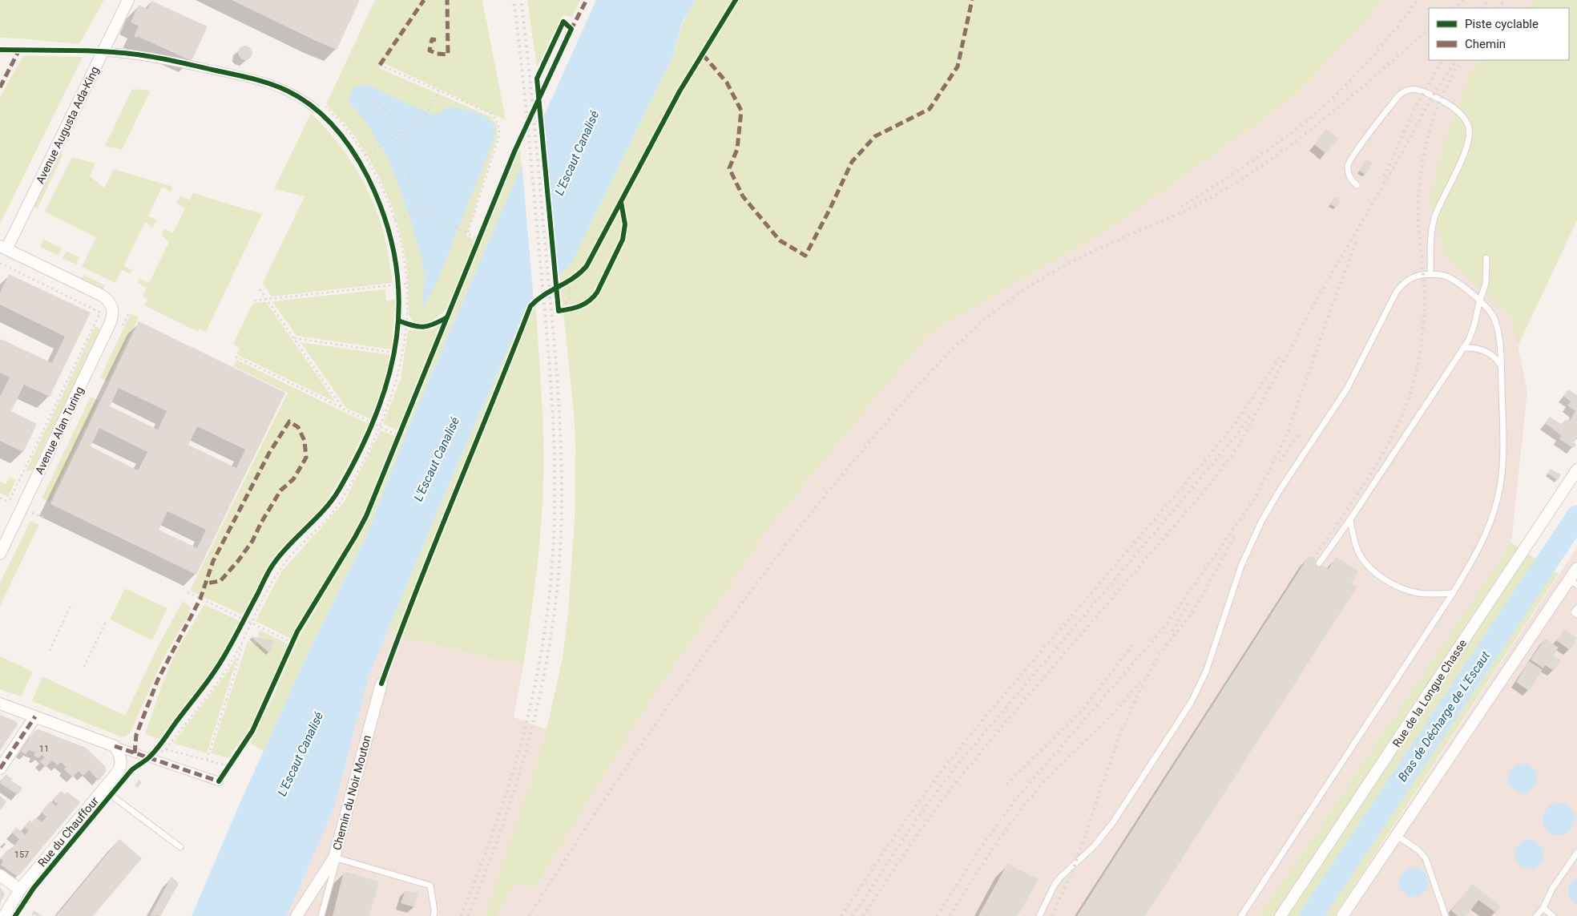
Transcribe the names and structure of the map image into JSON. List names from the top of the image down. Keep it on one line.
{"streets":{"street":["Avenue Augusta Ada-King","Avenue Alan Turing","Rue de la Longue Chasse","Chemin du Noir Mouton","Rue du Chauffour"]},"crossings":[["Avenue Augusta Ada-King","Avenue Alan Turing"]],"water":["L'Escaut Canalisé","Bras de Décharge de L'Escaut"],"house_numbers":["11","157"],"legend":["Piste cyclable","Chemin"]}
